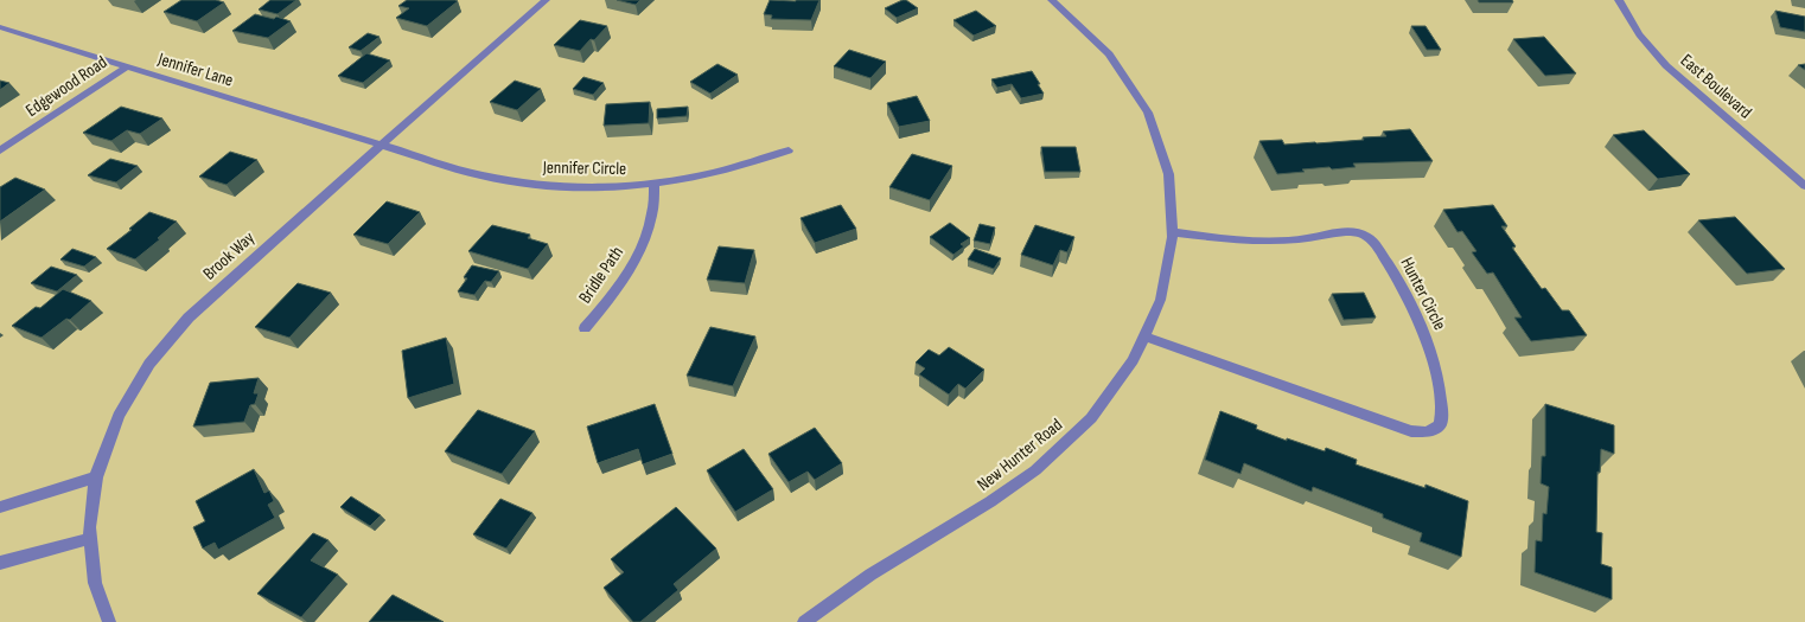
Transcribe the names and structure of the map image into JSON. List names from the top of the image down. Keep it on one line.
{"streets":{"street":["Jennifer Lane","Edgewood Road","East Boulevard","Jennifer Circle","Brook Way","Bridle Path","Hunter Circle","New Hunter Road"]},"crossings":[["Jennifer Lane","Edgewood Road"],["Jennifer Lane","Jennifer Circle"],["Jennifer Lane","Brook Way"],["Jennifer Circle","Brook Way"],["Jennifer Circle","Bridle Path"],["Hunter Circle","New Hunter Road"]]}
